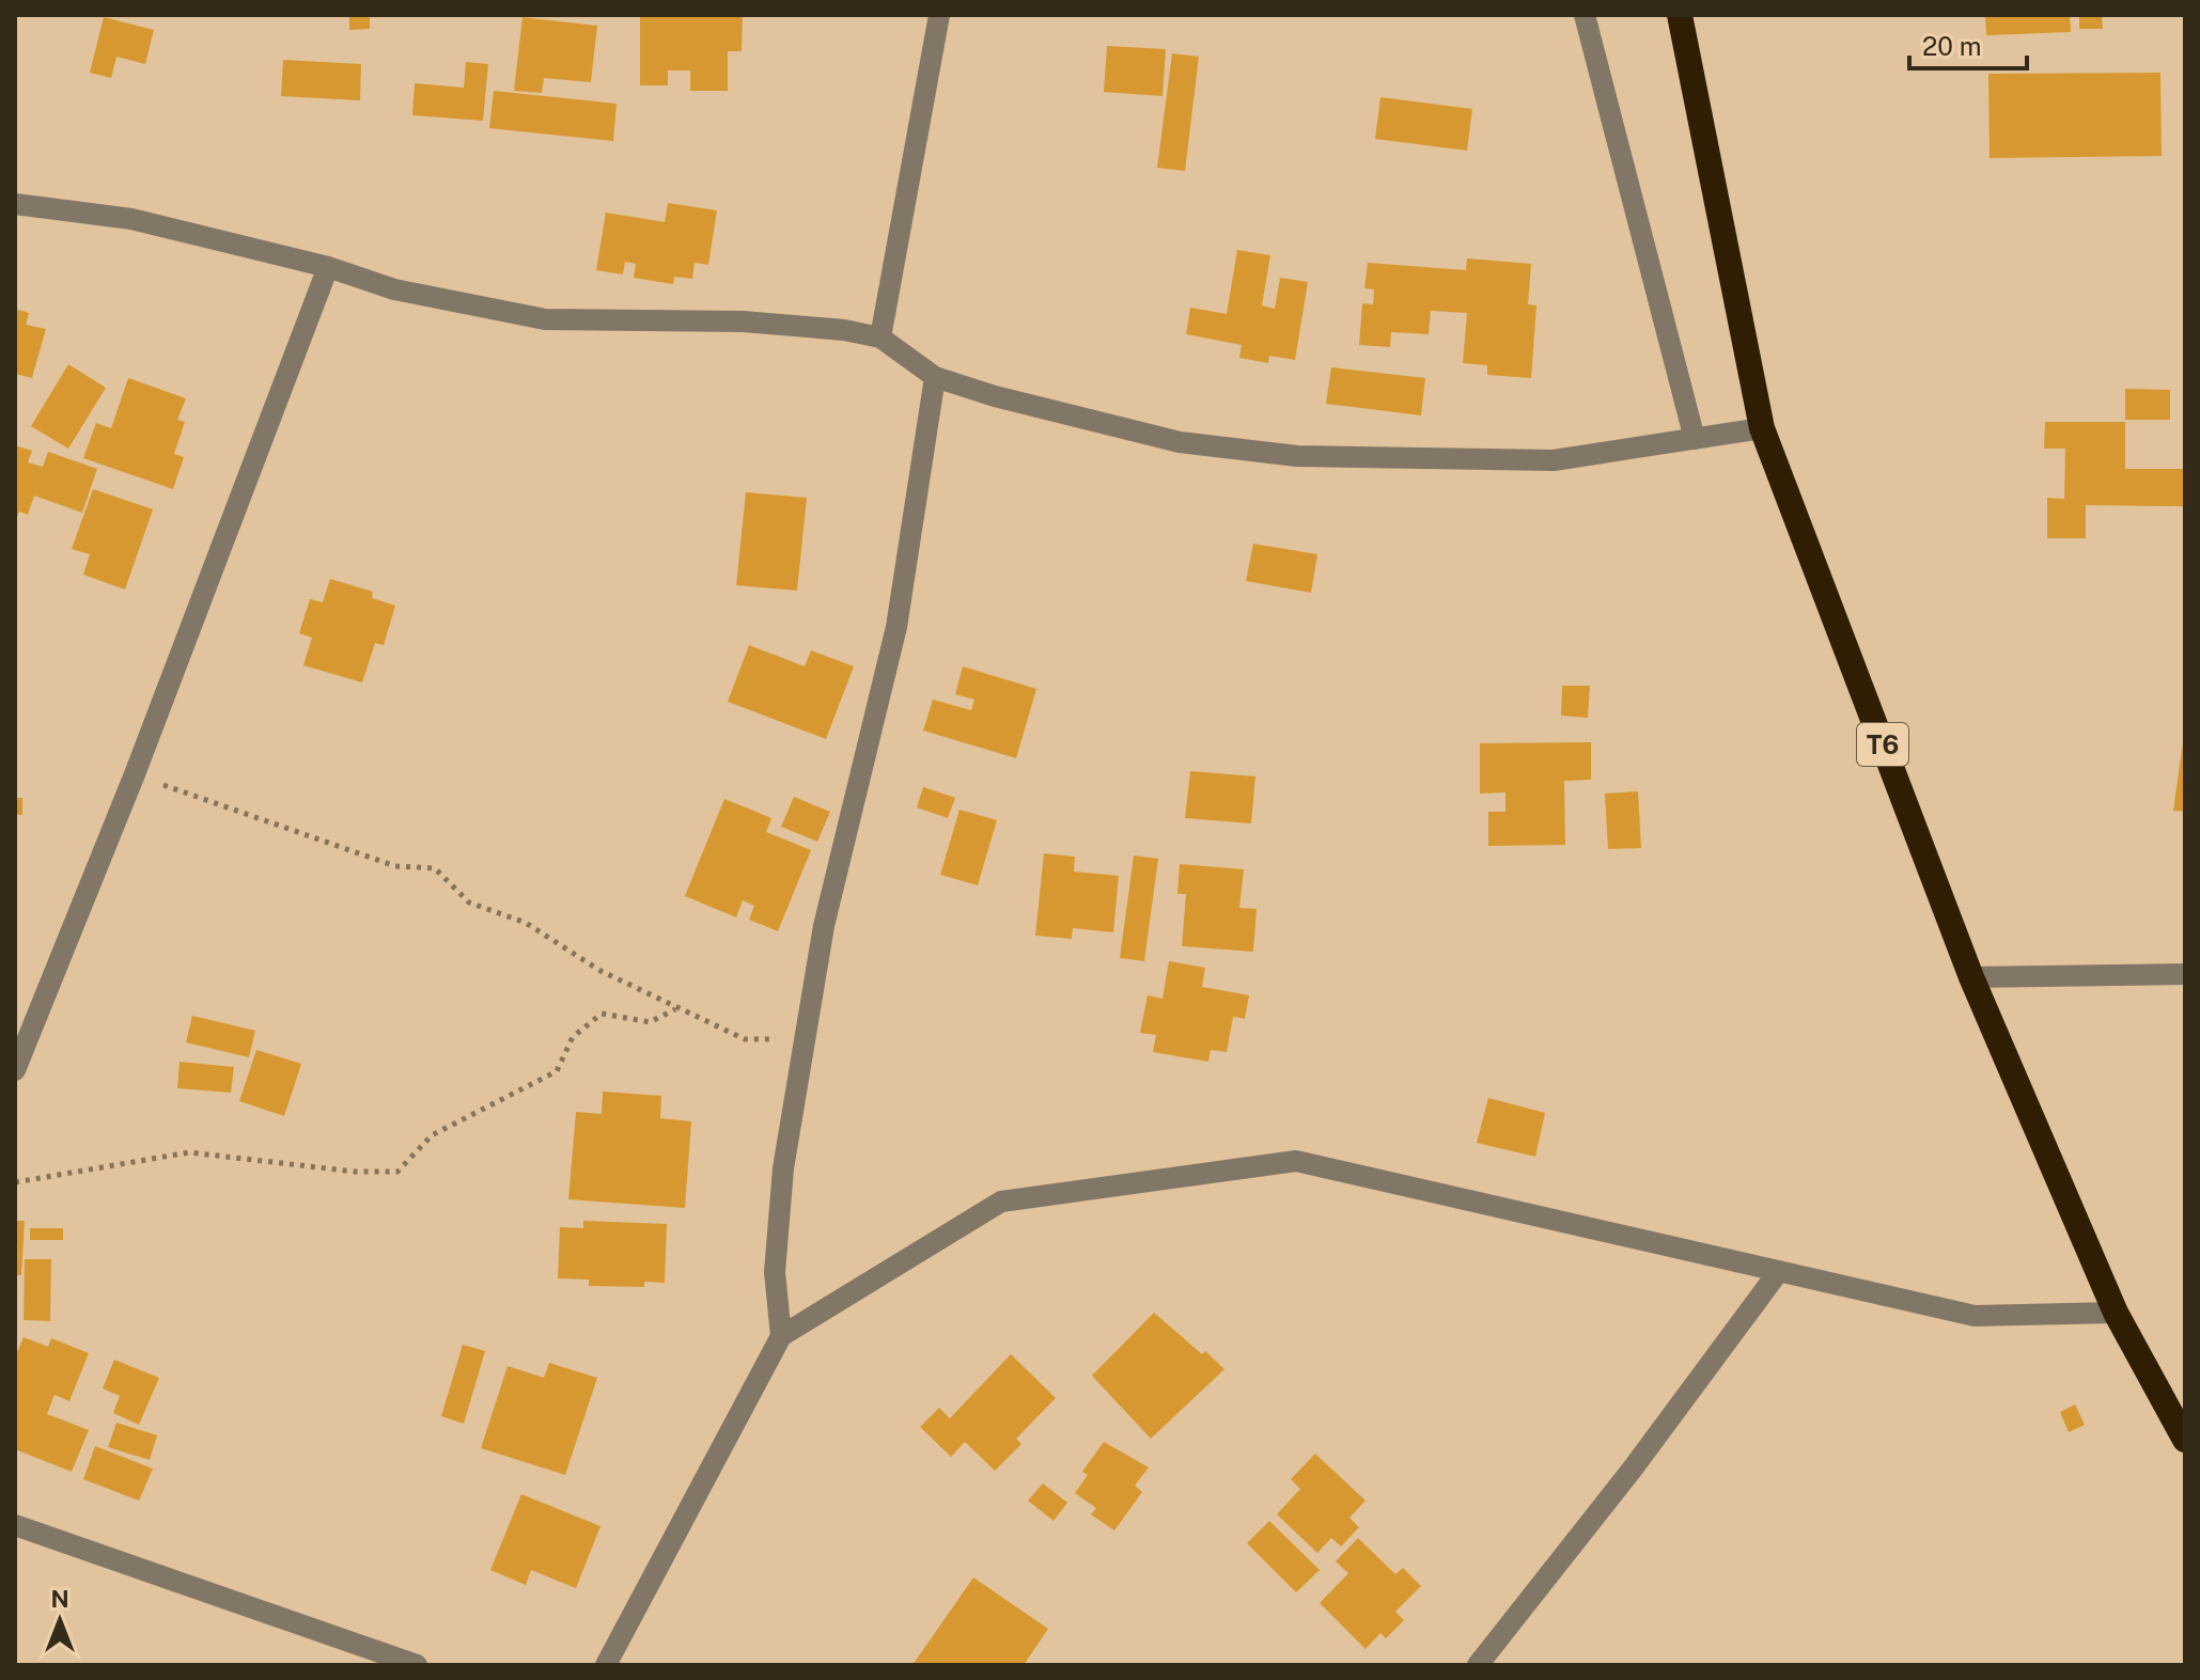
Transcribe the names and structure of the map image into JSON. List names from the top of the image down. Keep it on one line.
{"streets":{"highway":["T6"]},"scale_bar":"20 m","north":"top"}
